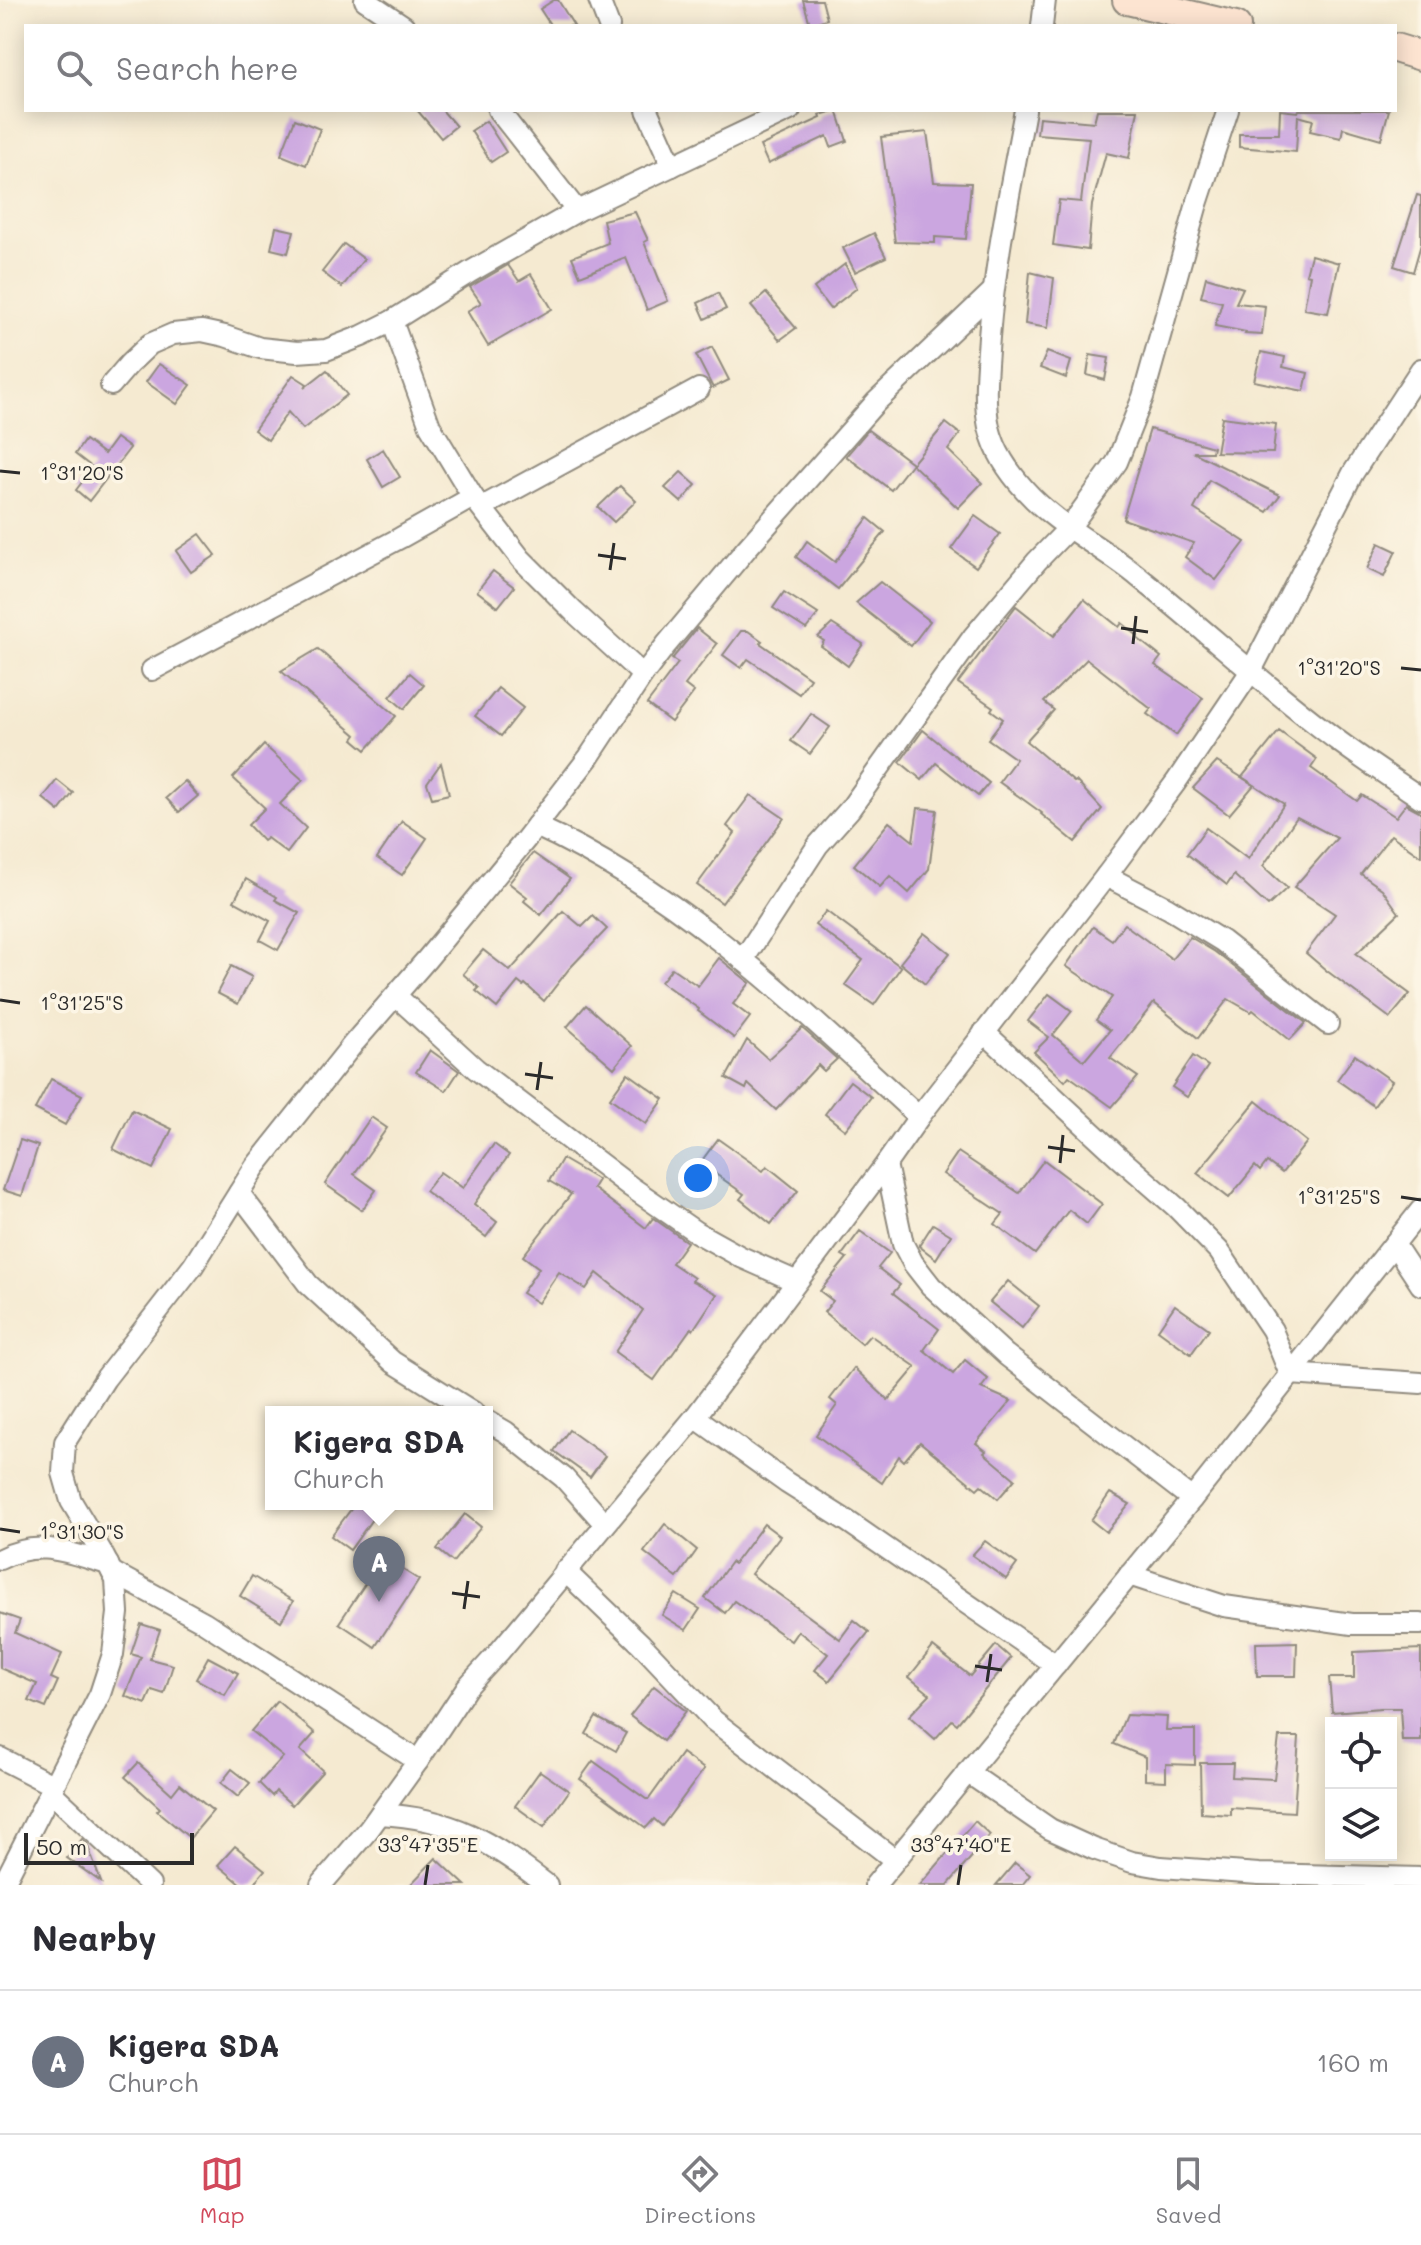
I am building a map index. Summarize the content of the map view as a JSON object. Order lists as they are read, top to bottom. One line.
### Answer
{"scale_bar":"50 m","page":{"search":"Search here","popup":["Kigera SDA","Church"],"pins":"A","scale":"50 m","heading":"Nearby","list":[{"mark":"A","name":"Kigera SDA","note":"Church","value":"160 m"}],"nav":["Map","Directions","Saved"]},"coordinates":["1°31'20\"S","1°31'25\"S","1°31'30\"S","33°47'35\"E","33°47'40\"E"]}
